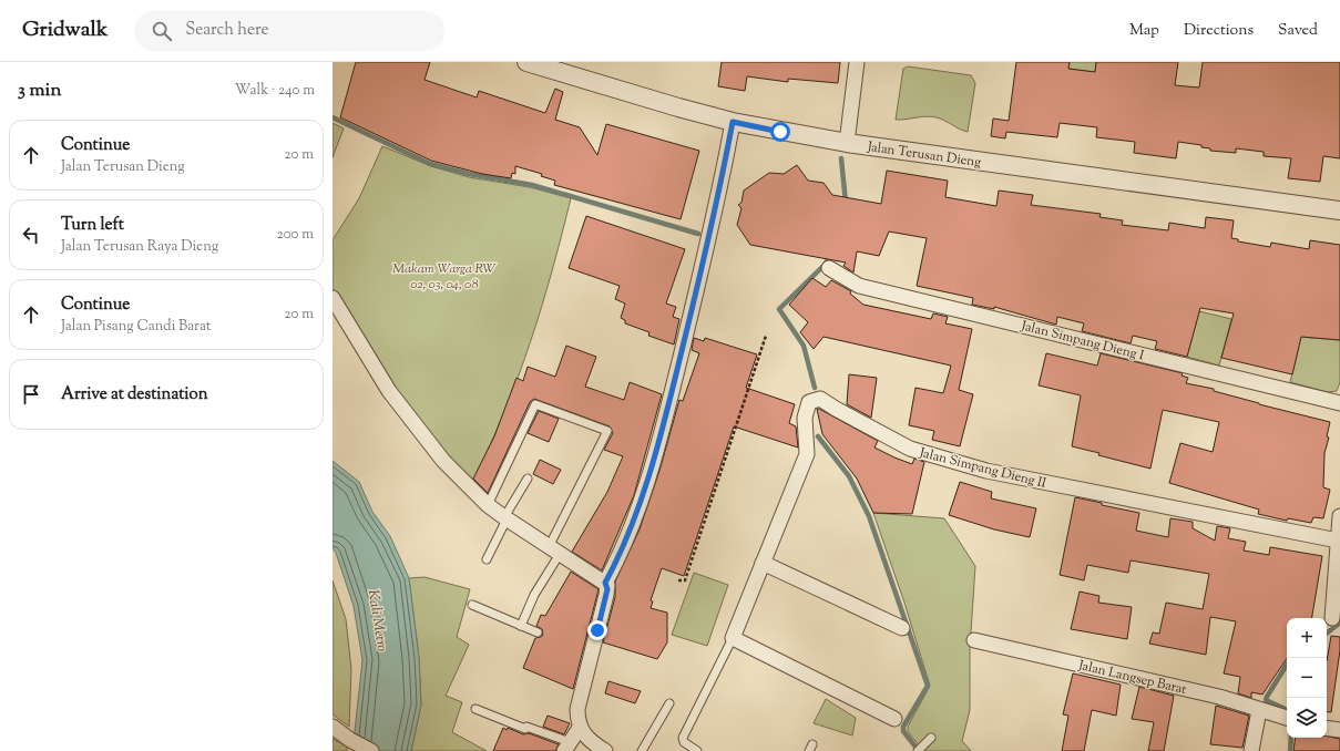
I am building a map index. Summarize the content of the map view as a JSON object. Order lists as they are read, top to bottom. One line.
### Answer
{"streets":{"street":["Jalan Terusan Dieng","Jalan Simpang Dieng I","Jalan Simpang Dieng II","Jalan Langsep Barat"]},"water":["Kali Metro"],"parks":["Makam Warga RW 02, 03, 04, 08"],"page":{"header":"Gridwalk","search":"Search here","nav":["Map","Directions","Saved"],"heading":["3 min","Walk · 240 m"],"list":[["Continue","Jalan Terusan Dieng","20 m"],["Turn left","Jalan Terusan Raya Dieng","200 m"],["Continue","Jalan Pisang Candi Barat","20 m"],"Arrive at destination"],"map_buttons":["+","−"]}}
